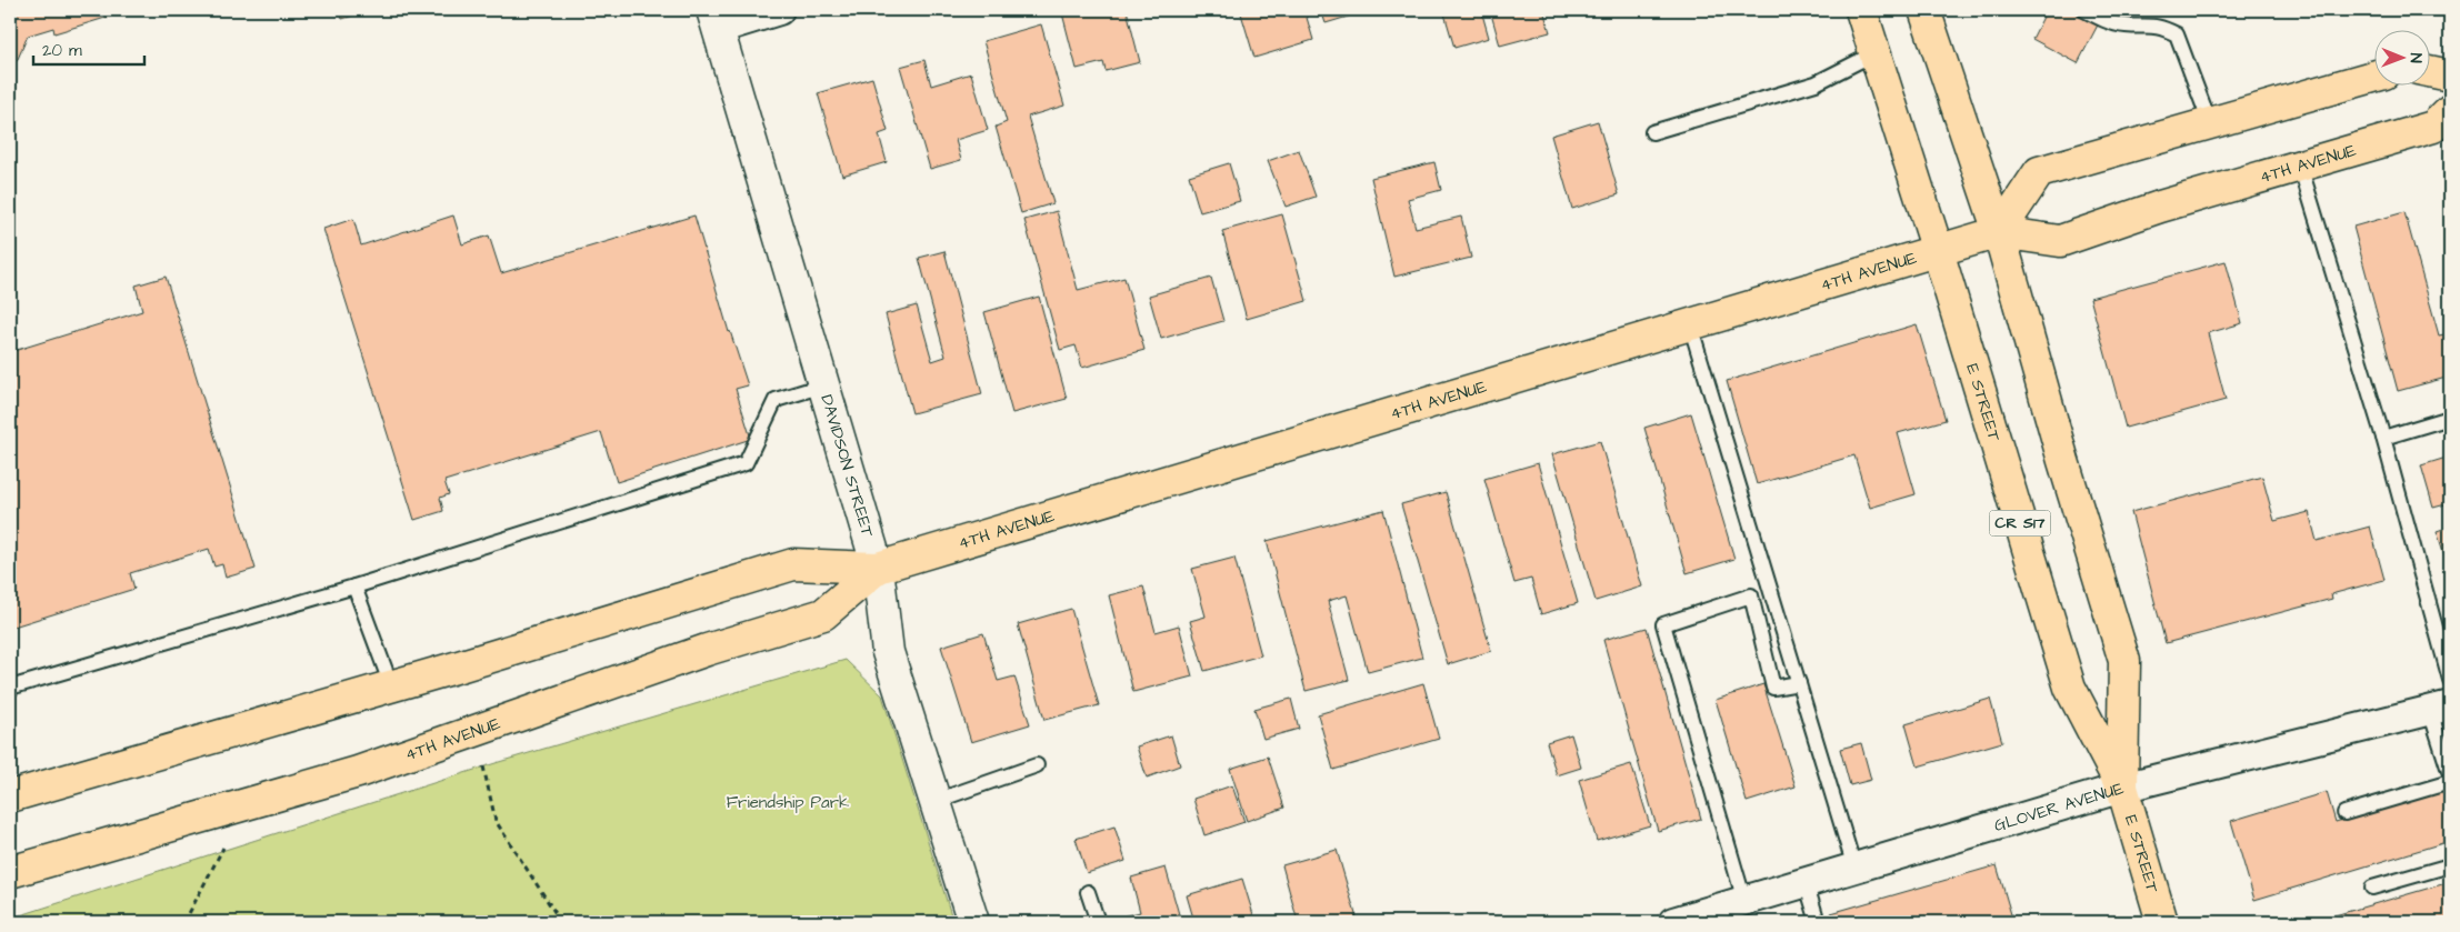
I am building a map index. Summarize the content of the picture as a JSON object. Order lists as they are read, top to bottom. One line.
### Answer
{"streets":{"main road":["4TH AVENUE","E STREET","CR S17"],"street":["DAVIDSON STREET","GLOVER AVENUE"]},"crossings":[["4TH AVENUE","E STREET"],["4TH AVENUE","DAVIDSON STREET"],["E STREET","GLOVER AVENUE"]],"parks":["Friendship Park"],"scale_bar":"20 m","north":"right"}
